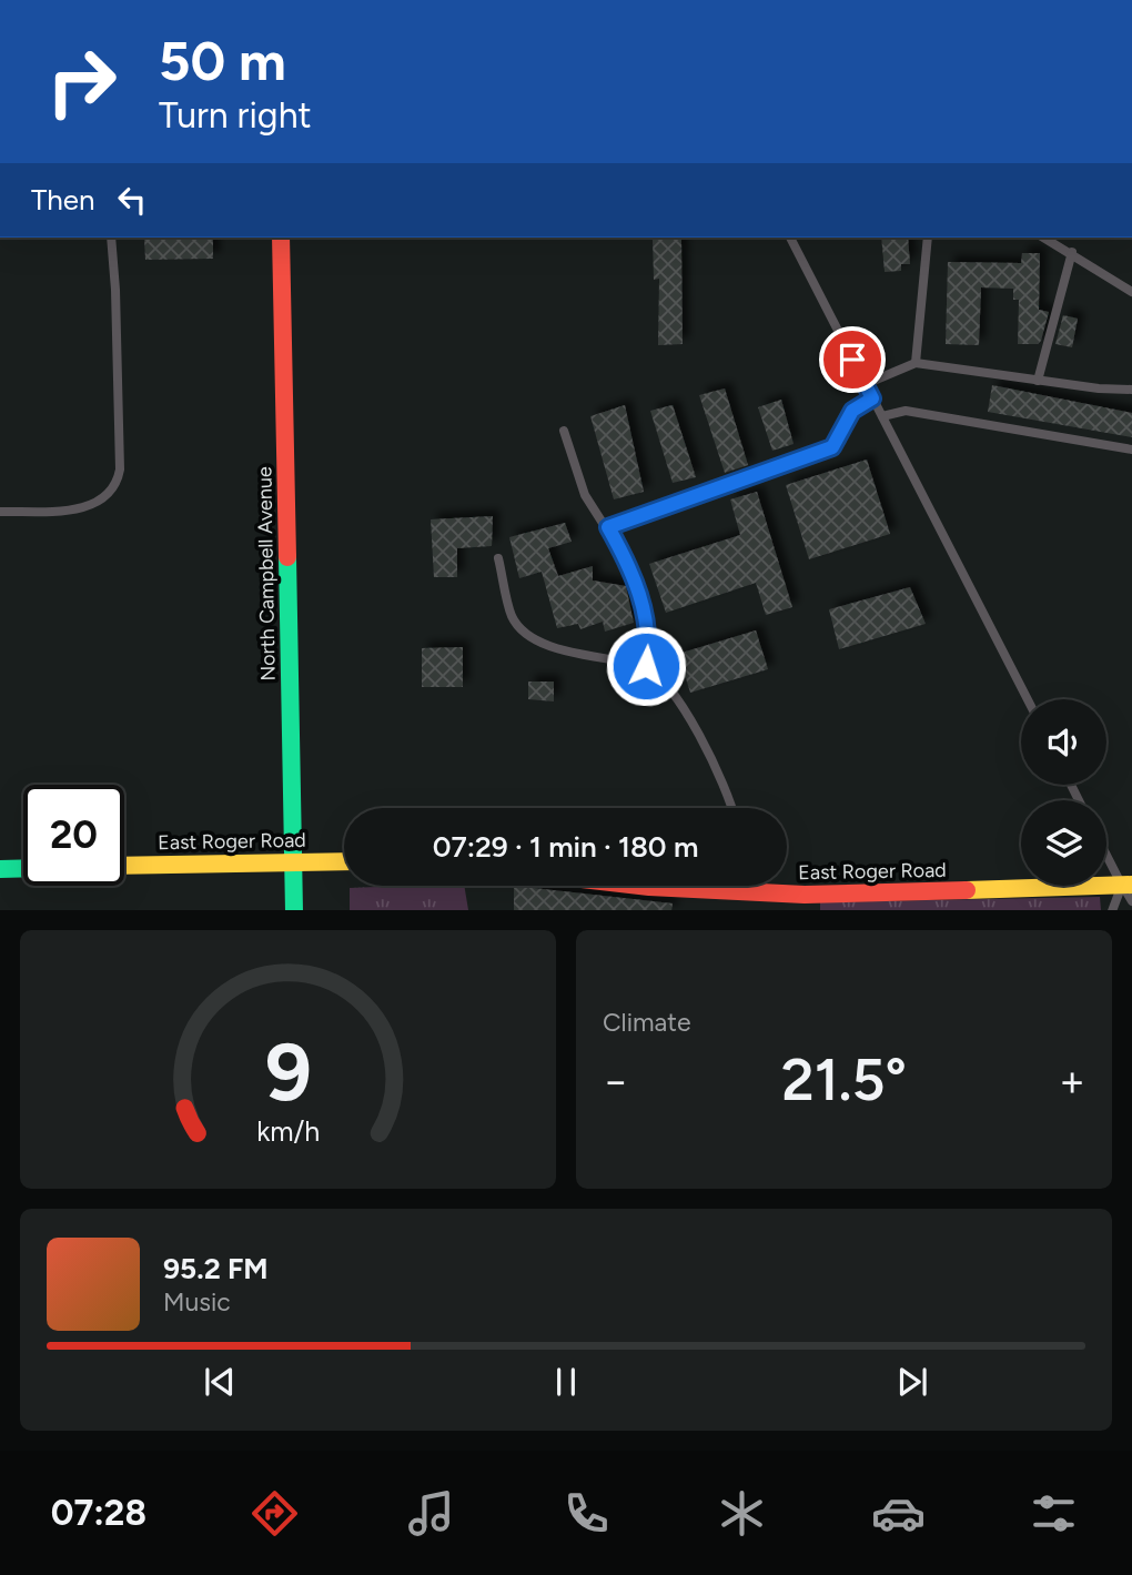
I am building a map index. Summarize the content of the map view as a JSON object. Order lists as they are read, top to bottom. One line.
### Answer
{"streets":{"street":["North Campbell Avenue","East Roger Road"]},"crossings":[["North Campbell Avenue","East Roger Road"]],"page":{"turn":["50 m","Turn right"],"then":"Then","limit":"20","trip":"07:29 · 1 min · 180 m","tile":"Climate","heat":["−","21.5°","+"],"song":["95.2 FM","Music"],"tabs":"07:28","gauge":["9","km/h"]}}
